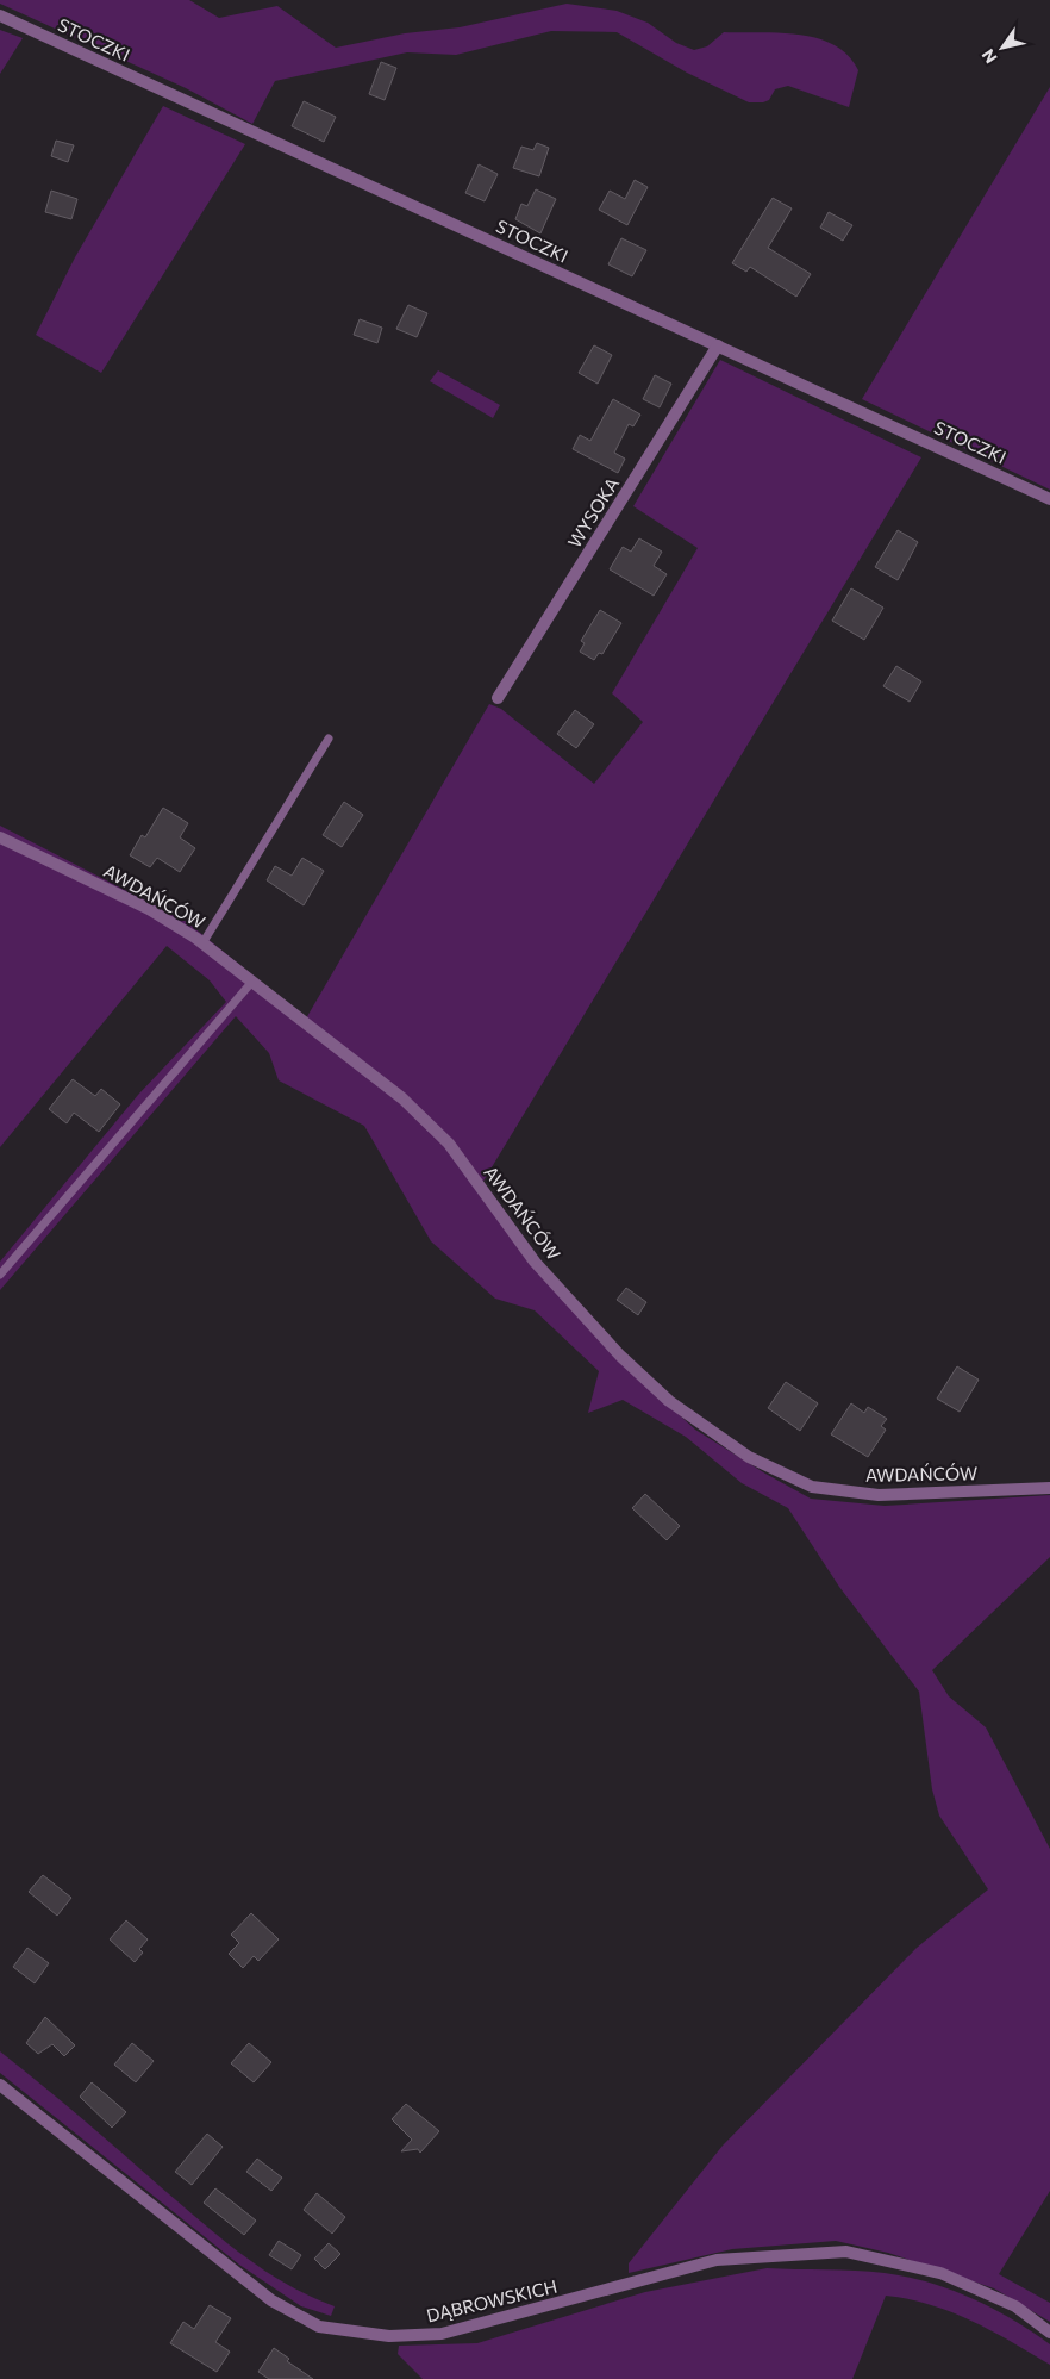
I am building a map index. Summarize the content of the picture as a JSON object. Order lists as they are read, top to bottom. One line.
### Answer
{"streets":{"street":["STOCZKI","WYSOKA","AWDAŃCÓW","DĄBROWSKICH"]},"crossings":[["STOCZKI","WYSOKA"]],"north":"bottom left"}
